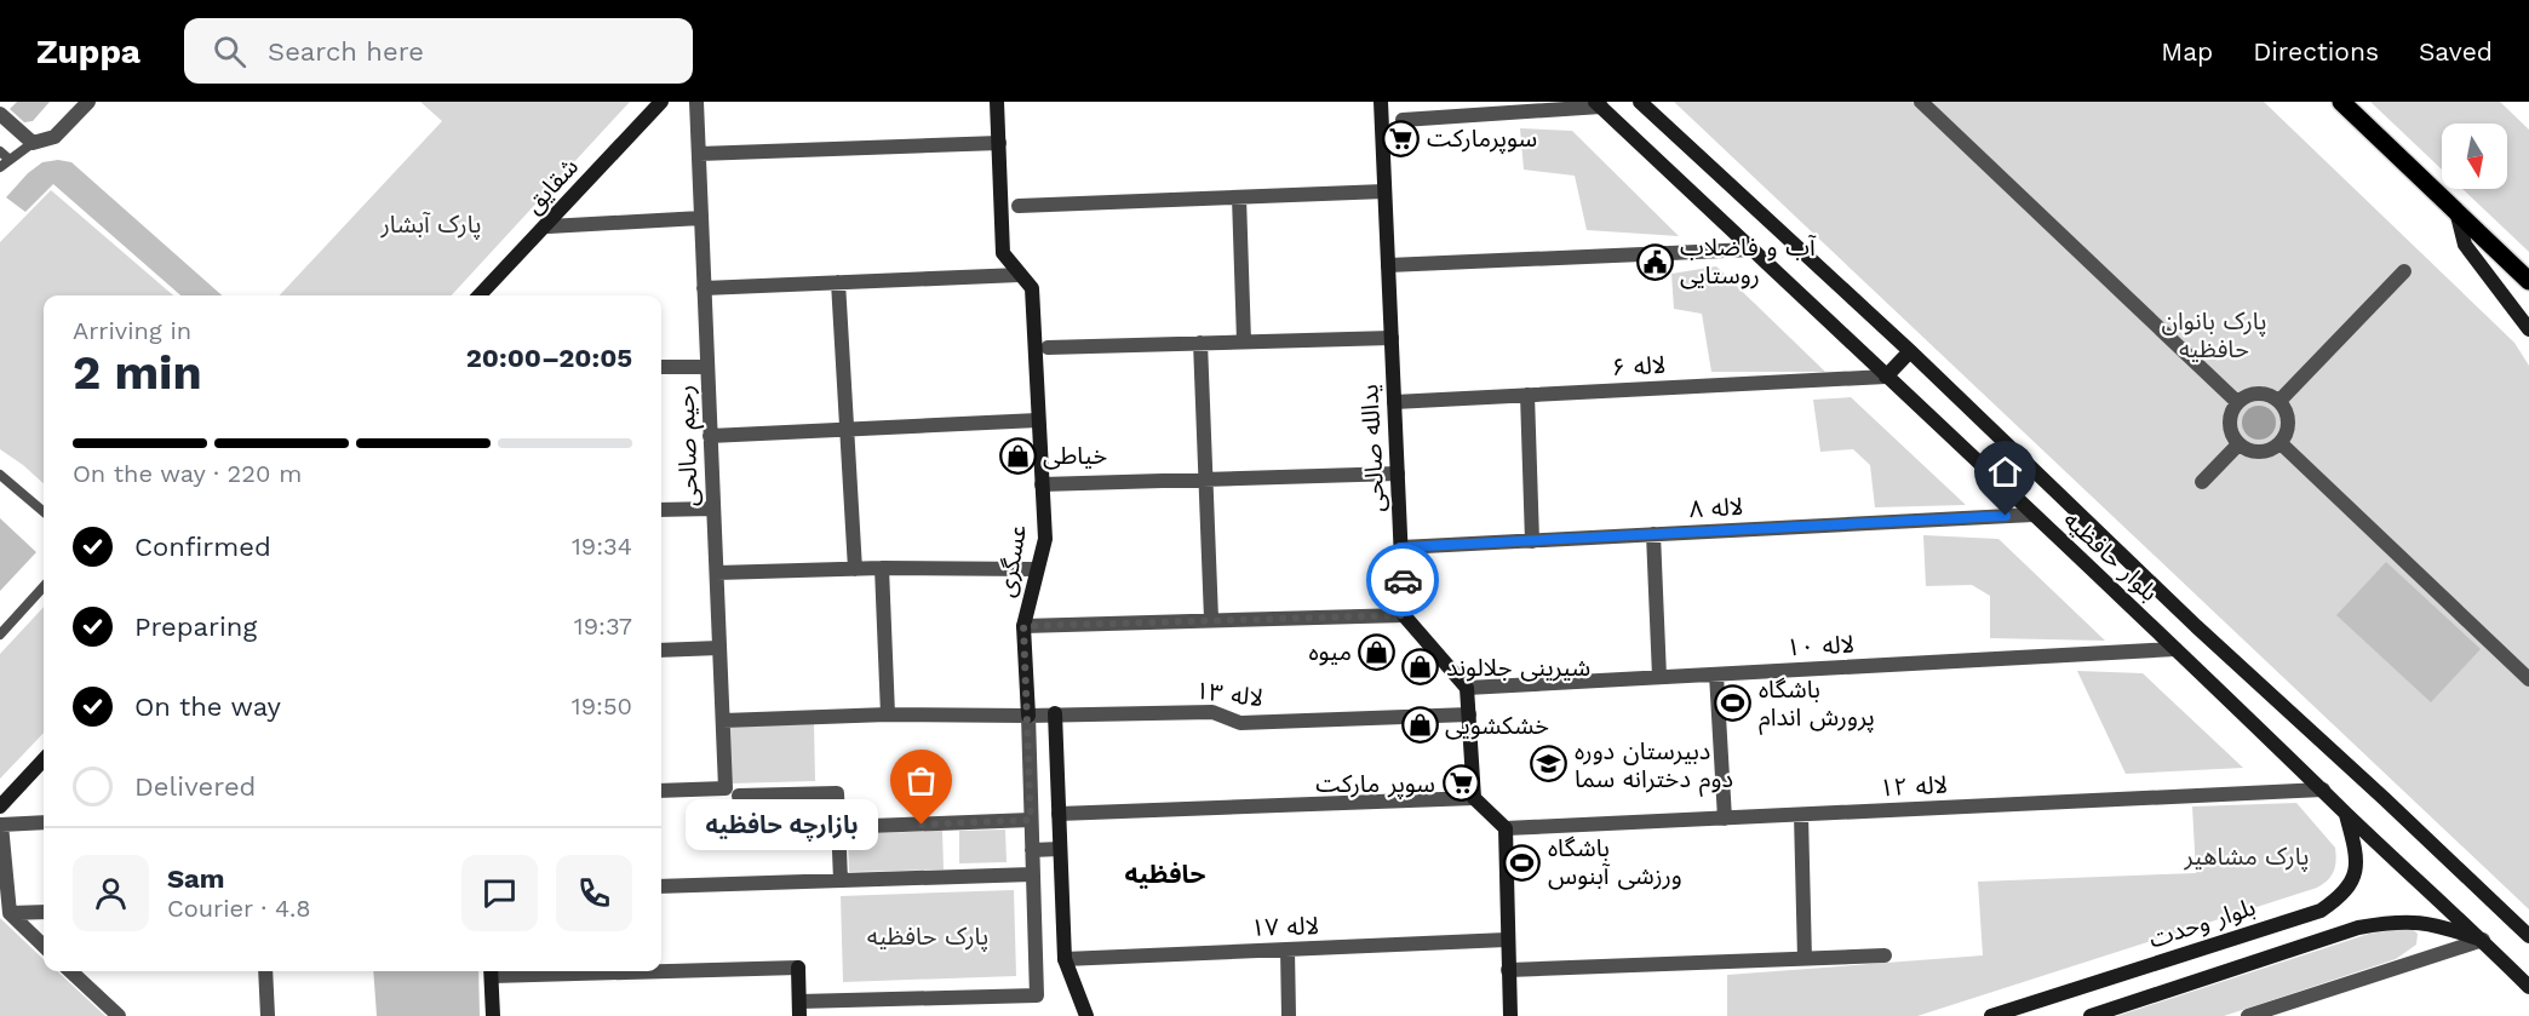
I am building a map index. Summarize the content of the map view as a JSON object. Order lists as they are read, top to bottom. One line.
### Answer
{"streets":{"street":["شقایق","لاله ۶","رحیم صالحی","یدالله صالحی","لاله ۸","بلوار حافظیه","عسگری","لاله ۱۰","لاله ۱۳","لاله ۱۲","بلوار وحدت","لاله ۱۷"]},"crossings":[["لاله ۶","یدالله صالحی"],["لاله ۶","بلوار حافظیه"],["رحیم صالحی","لاله ۱۳"],["یدالله صالحی","لاله ۸"],["لاله ۸","بلوار حافظیه"],["بلوار حافظیه","لاله ۱۰"],["بلوار حافظیه","لاله ۱۲"],["بلوار حافظیه","بلوار وحدت"],["عسگری","لاله ۱۳"]],"districts":["حافظیه"],"parks":["پارک آبشار","پارک بانوان حافظیه","پارک مشاهیر","پارک حافظیه"],"places":{"supermarket":["سوپرمارکت","سوپر مارکت"],"public building":["آب و فاضلاب روستایی"],"shop":["خیاطی","میوه","شیرینی جلالوند","خشکشویی"],"sports":["باشگاه پرورش اندام","باشگاه ورزشی آبنوس"],"school or university":["دبیرستان دوره دوم دخترانه سما"],"other":["بازارچه حافظیه"]},"north":"bottom","page":{"header":"Zuppa","search":"Search here","nav":["Map","Directions","Saved"],"heading":["2 min","Arriving in","20:00–20:05"],"panel":["Sam","Courier · 4.8"],"bar":"On the way · 220 m","list":[["Confirmed","19:34"],["Preparing","19:37"],["On the way","19:50"],"Delivered"],"bubble":"بازارچه حافظیه"}}
